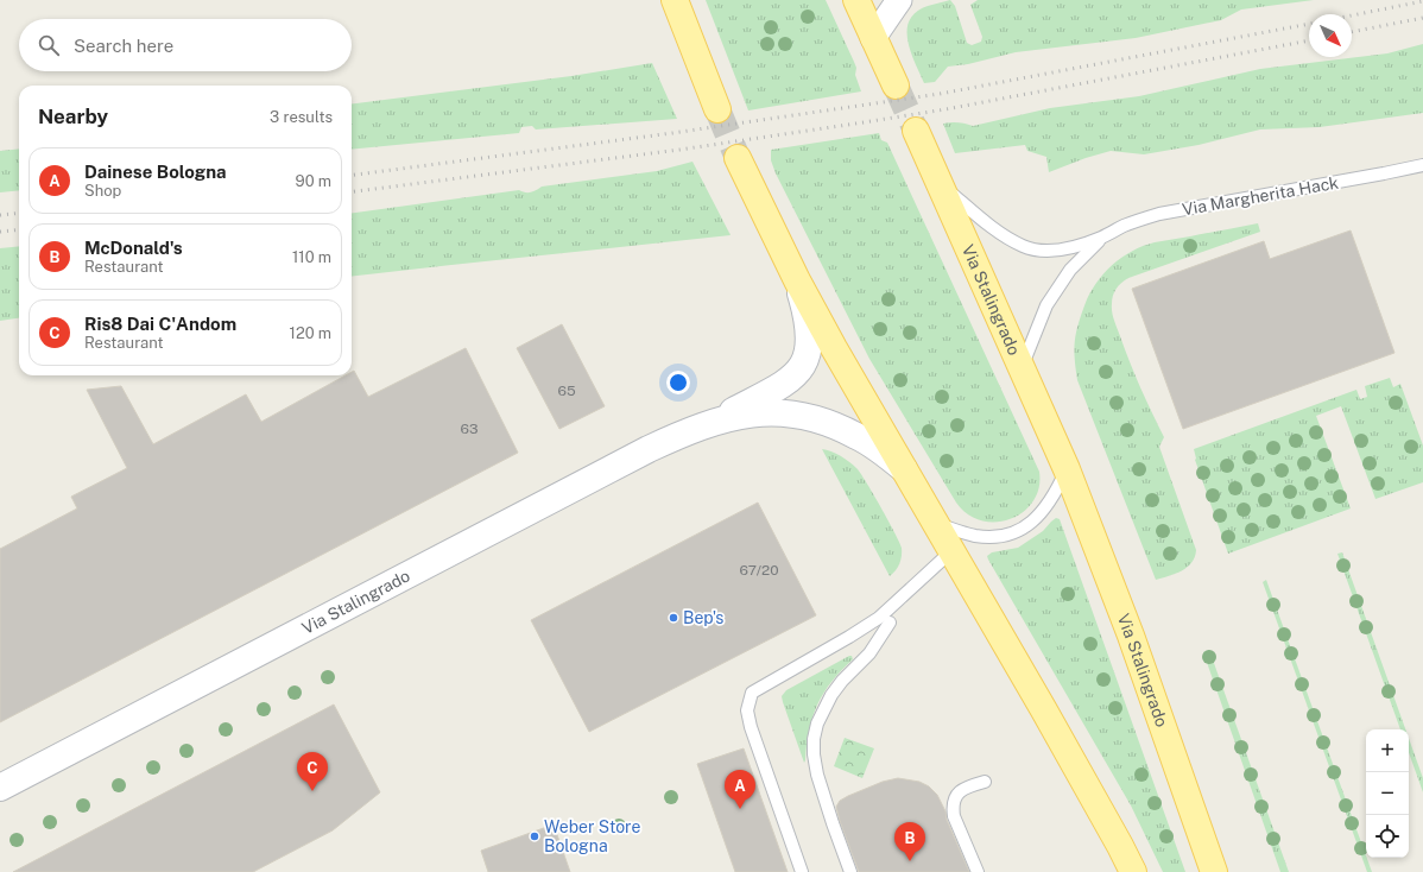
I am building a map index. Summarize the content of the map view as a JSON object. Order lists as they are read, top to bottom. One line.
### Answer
{"streets":{"main road":["Via Stalingrado"],"lane":["Via Margherita Hack"]},"crossings":[["Via Margherita Hack","Via Stalingrado"]],"places":["Bep's","Weber Store Bologna"],"house_numbers":["65","63","67/20"],"north":"bottom right","page":{"search":"Search here","heading":["Nearby","3 results"],"list":[{"mark":"A","name":"Dainese Bologna","note":"Shop","value":"90 m"},{"mark":"B","name":"McDonald's","note":"Restaurant","value":"110 m"},{"mark":"C","name":"Ris8 Dai C'Andom","note":"Restaurant","value":"120 m"}],"map_buttons":["+","−"],"pins":["C","A","B"]}}
